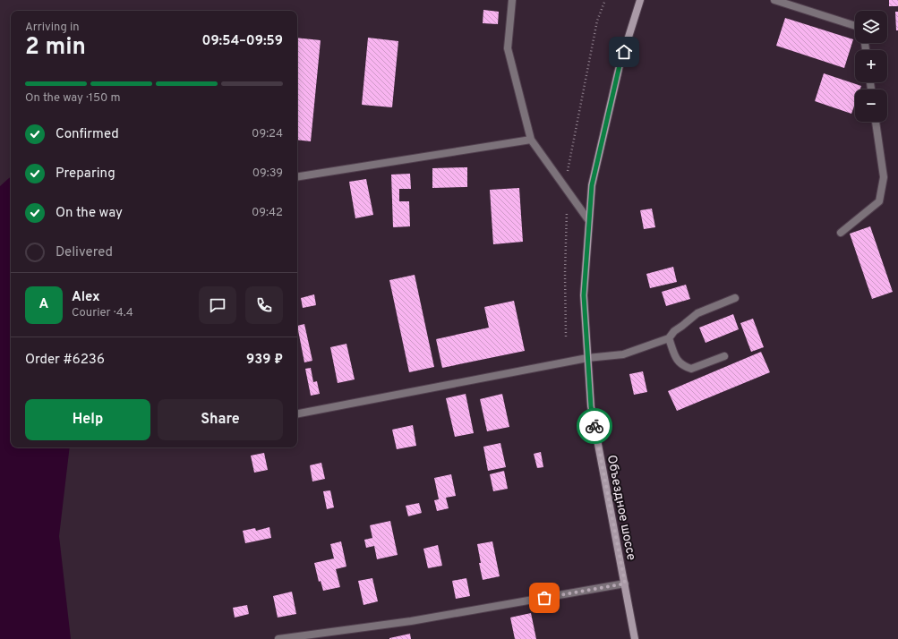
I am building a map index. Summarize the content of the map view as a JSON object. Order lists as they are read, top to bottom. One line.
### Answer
{"streets":{"main road":["Объездное шоссе"]},"page":{"map_buttons":["+","−"],"heading":["2 min","Arriving in","09:54–09:59"],"panel":["Alex","Courier · 4.4","Order #6236","939 ₽"],"bar":"On the way · 150 m","list":[["Confirmed","09:24"],["Preparing","09:39"],["On the way","09:42"],"Delivered"],"round":"A","buttons":["Help","Share"]}}
